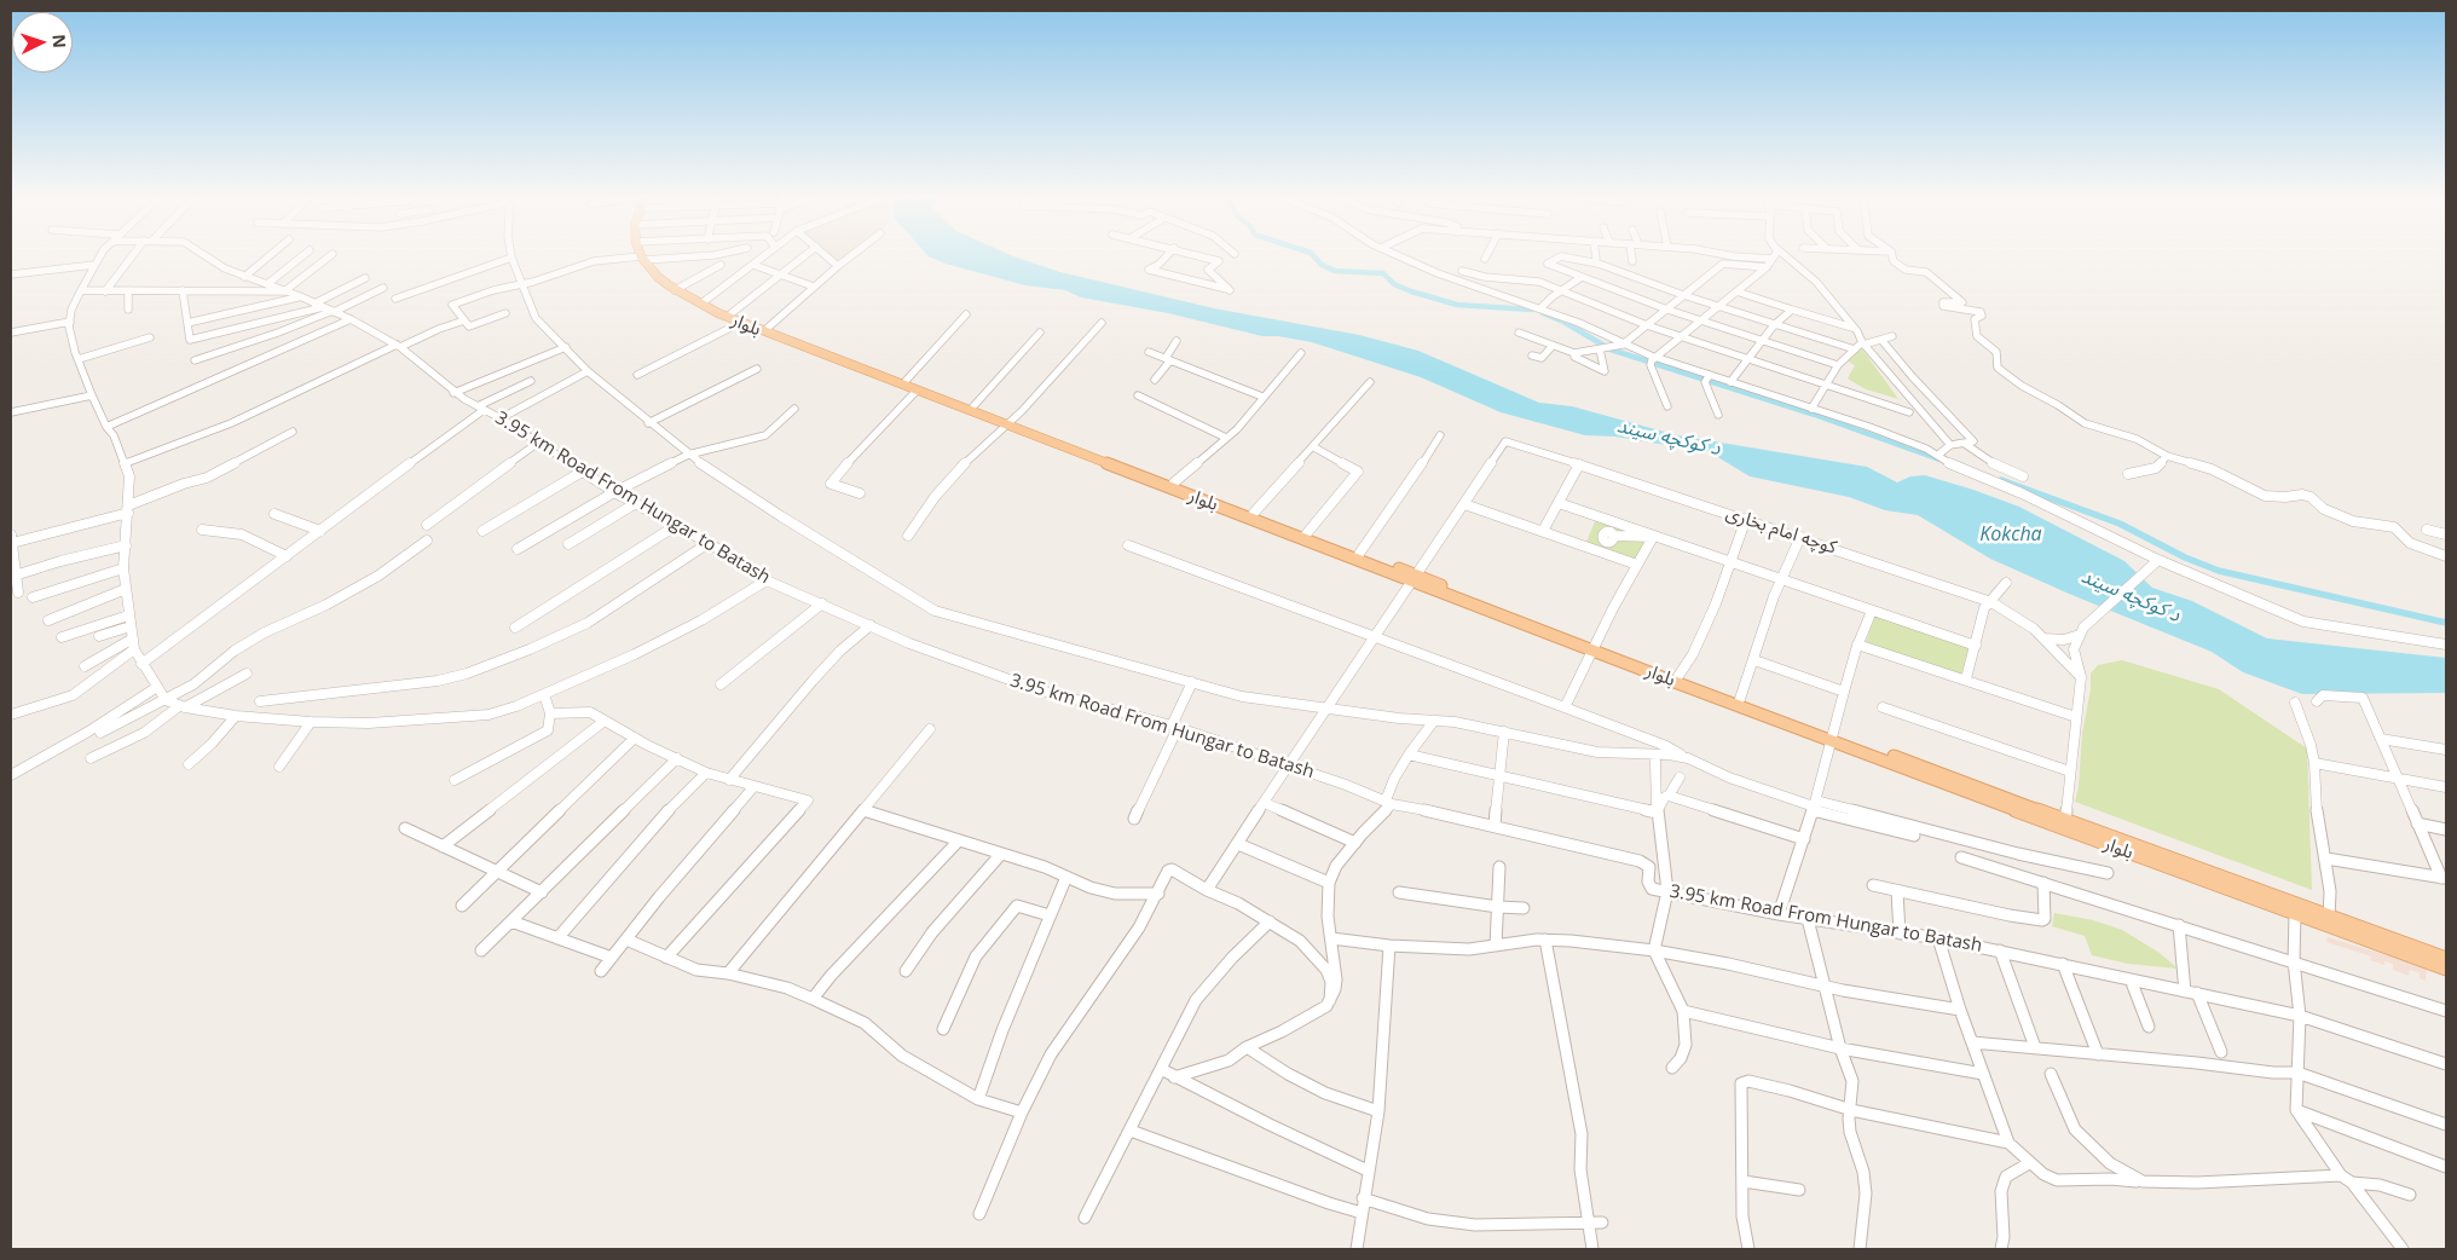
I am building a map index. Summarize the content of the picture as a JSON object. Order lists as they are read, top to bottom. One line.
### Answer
{"streets":{"main road":["بلوار"],"street":["3.95 km Road From Hungar to Batash","کوچه امام بخاری"]},"water":["د کوکچه سیند","Kokcha"],"north":"right"}
